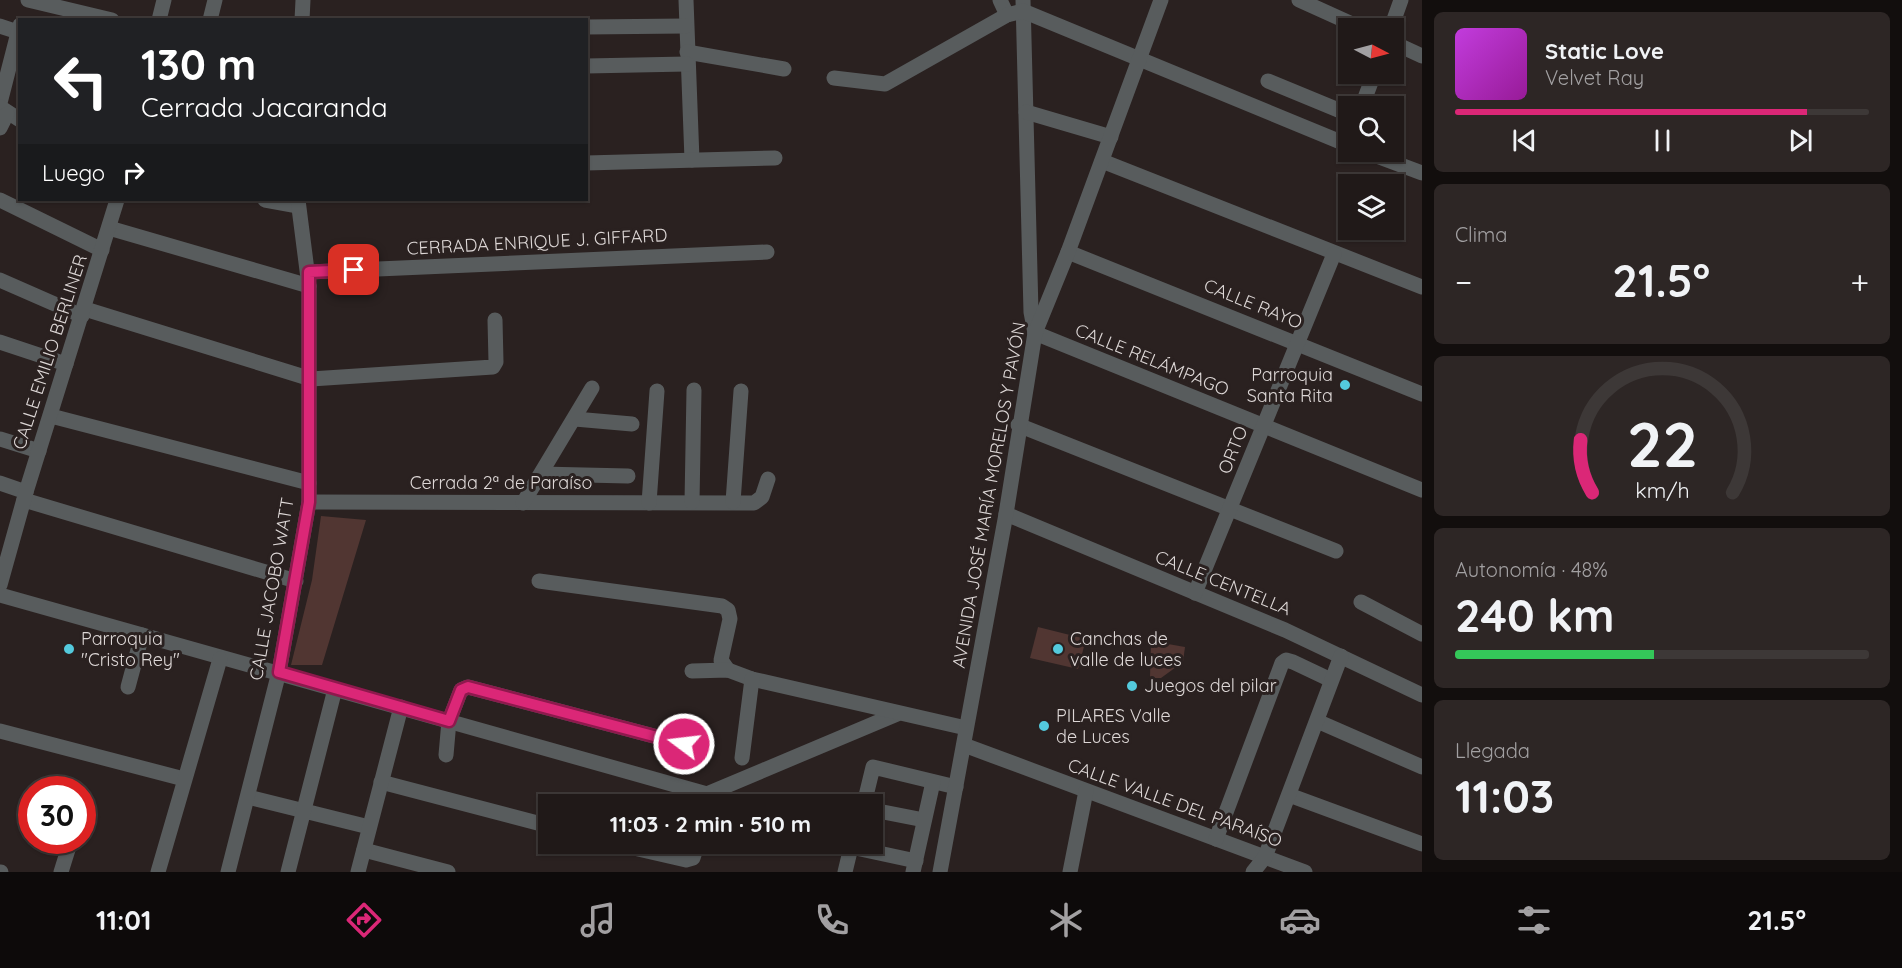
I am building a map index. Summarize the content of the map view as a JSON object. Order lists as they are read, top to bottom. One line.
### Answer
{"streets":{"street":["CERRADA ENRIQUE J. GIFFARD","CALLE RAYO","CALLE EMILIO BERLINER","CALLE RELÁMPAGO","ORTO","Cerrada 2ª de Paraíso","AVENIDA JOSÉ MARÍA MORELOS Y PAVÓN","CALLE CENTELLA","CALLE JACOBO WATT","CALLE VALLE DEL PARAÍSO"]},"crossings":[["CERRADA ENRIQUE J. GIFFARD","CALLE EMILIO BERLINER"],["CERRADA ENRIQUE J. GIFFARD","CALLE JACOBO WATT"],["CALLE RAYO","ORTO"],["CALLE RAYO","AVENIDA JOSÉ MARÍA MORELOS Y PAVÓN"],["CALLE RELÁMPAGO","ORTO"],["CALLE RELÁMPAGO","AVENIDA JOSÉ MARÍA MORELOS Y PAVÓN"],["ORTO","CALLE CENTELLA"],["Cerrada 2ª de Paraíso","CALLE JACOBO WATT"],["AVENIDA JOSÉ MARÍA MORELOS Y PAVÓN","CALLE CENTELLA"],["AVENIDA JOSÉ MARÍA MORELOS Y PAVÓN","CALLE VALLE DEL PARAÍSO"]],"places":["Parroquia Santa Rita","Parroquia \"Cristo Rey\"","Canchas de valle de luces","Juegos del pilar","PILARES Valle de Luces"],"north":"right","page":{"turn":["130 m","Cerrada Jacaranda"],"song":["Static Love","Velvet Ray"],"then":"Luego","tile":["Clima",["Autonomía · 48%","240 km"],["Llegada","11:03"]],"heat":["−","21.5°","+"],"limit":"30","trip":"11:03 · 2 min · 510 m","tabs":["11:01","21.5°"],"gauge":["22","km/h"]}}
